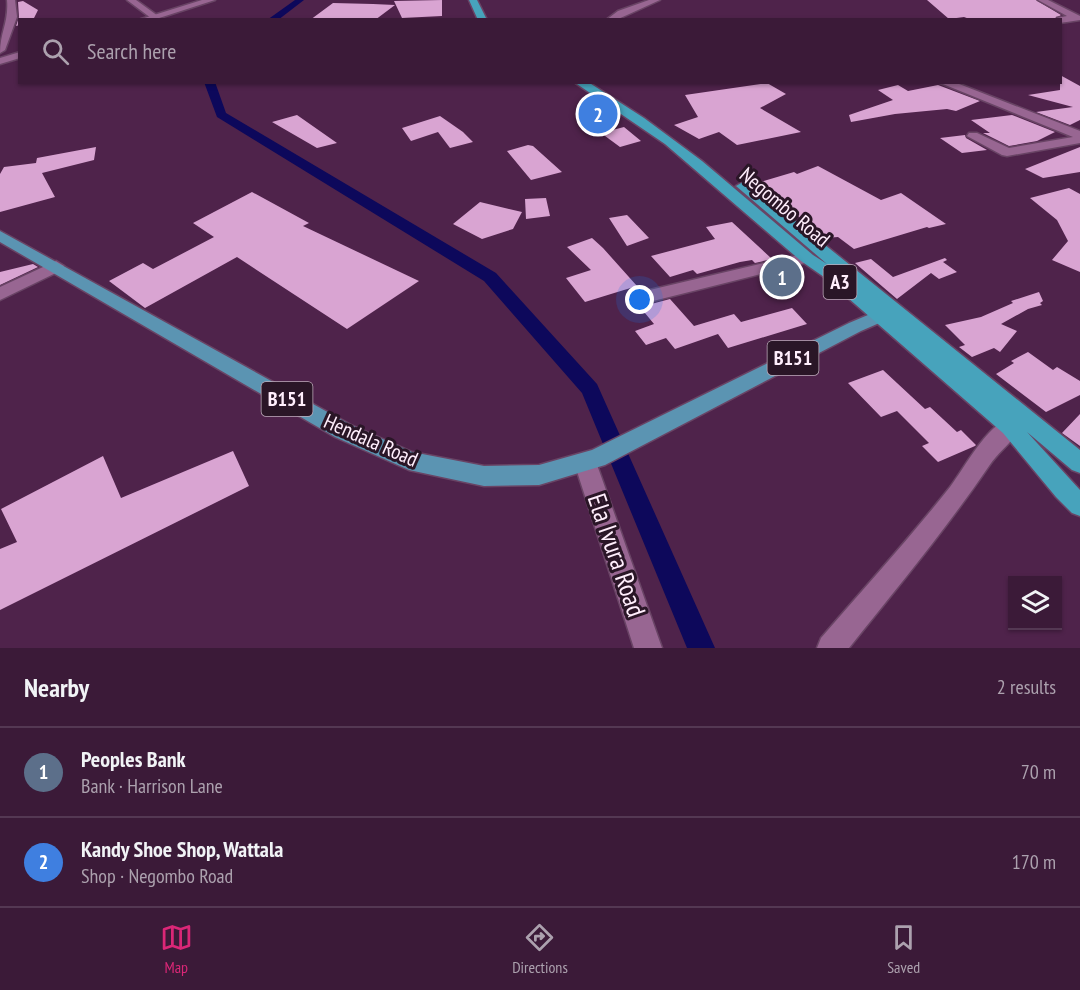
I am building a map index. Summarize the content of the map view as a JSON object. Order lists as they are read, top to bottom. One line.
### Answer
{"streets":{"highway":["Negombo Road","A3"],"main road":["B151","Hendala Road"],"street":["Ela Ivura Road"]},"crossings":[["Negombo Road","Hendala Road"],["Hendala Road","Ela Ivura Road"]],"page":{"search":"Search here","pins":["2","1"],"heading":["Nearby","2 results"],"list":[{"mark":"1","name":"Peoples Bank","note":"Bank · Harrison Lane","value":"70 m"},{"mark":"2","name":"Kandy Shoe Shop, Wattala","note":"Shop · Negombo Road","value":"170 m"}],"nav":["Map","Directions","Saved"]}}
